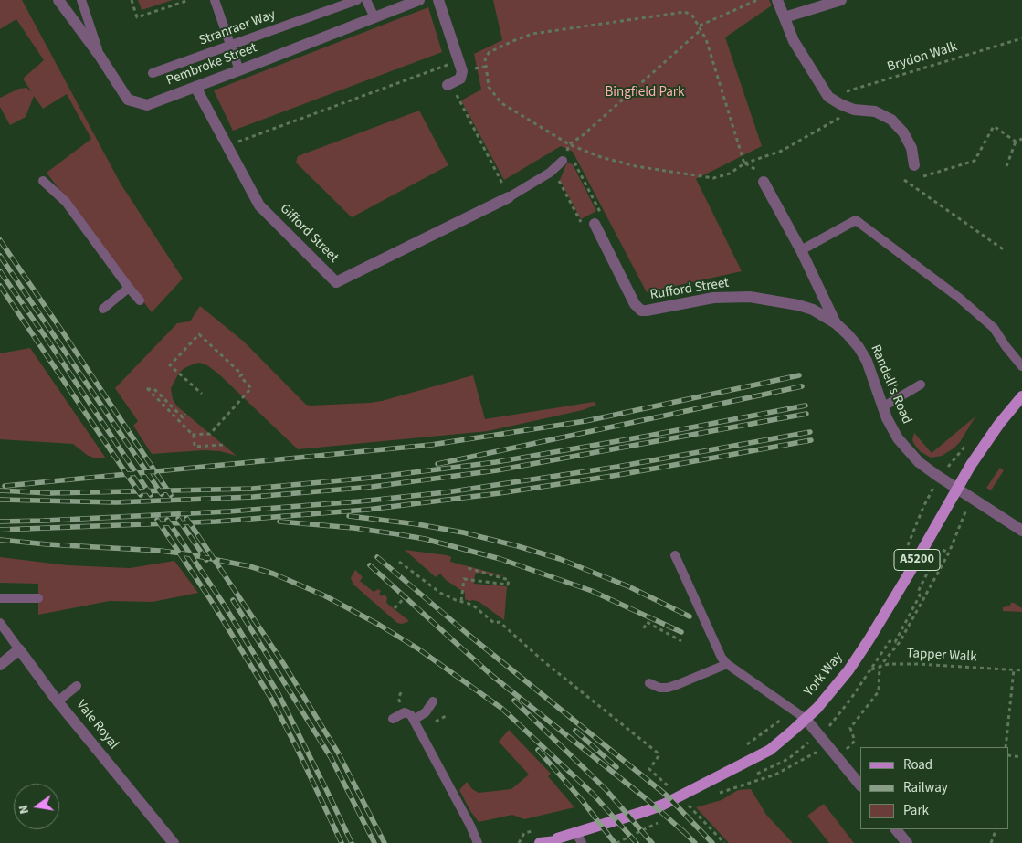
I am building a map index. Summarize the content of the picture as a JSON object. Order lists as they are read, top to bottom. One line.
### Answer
{"streets":{"main road":["A5200","York Way"],"street":["Pembroke Street","Gifford Street","Rufford Street","Randell's Road","Vale Royal"],"lane":["Stranraer Way"],"path":["Brydon Walk","Tapper Walk"]},"crossings":[["Pembroke Street","Gifford Street"],["Rufford Street","Randell's Road"],["Randell's Road","York Way"]],"parks":["Bingfield Park"],"legend":["Road","Railway","Park"],"north":"left"}
